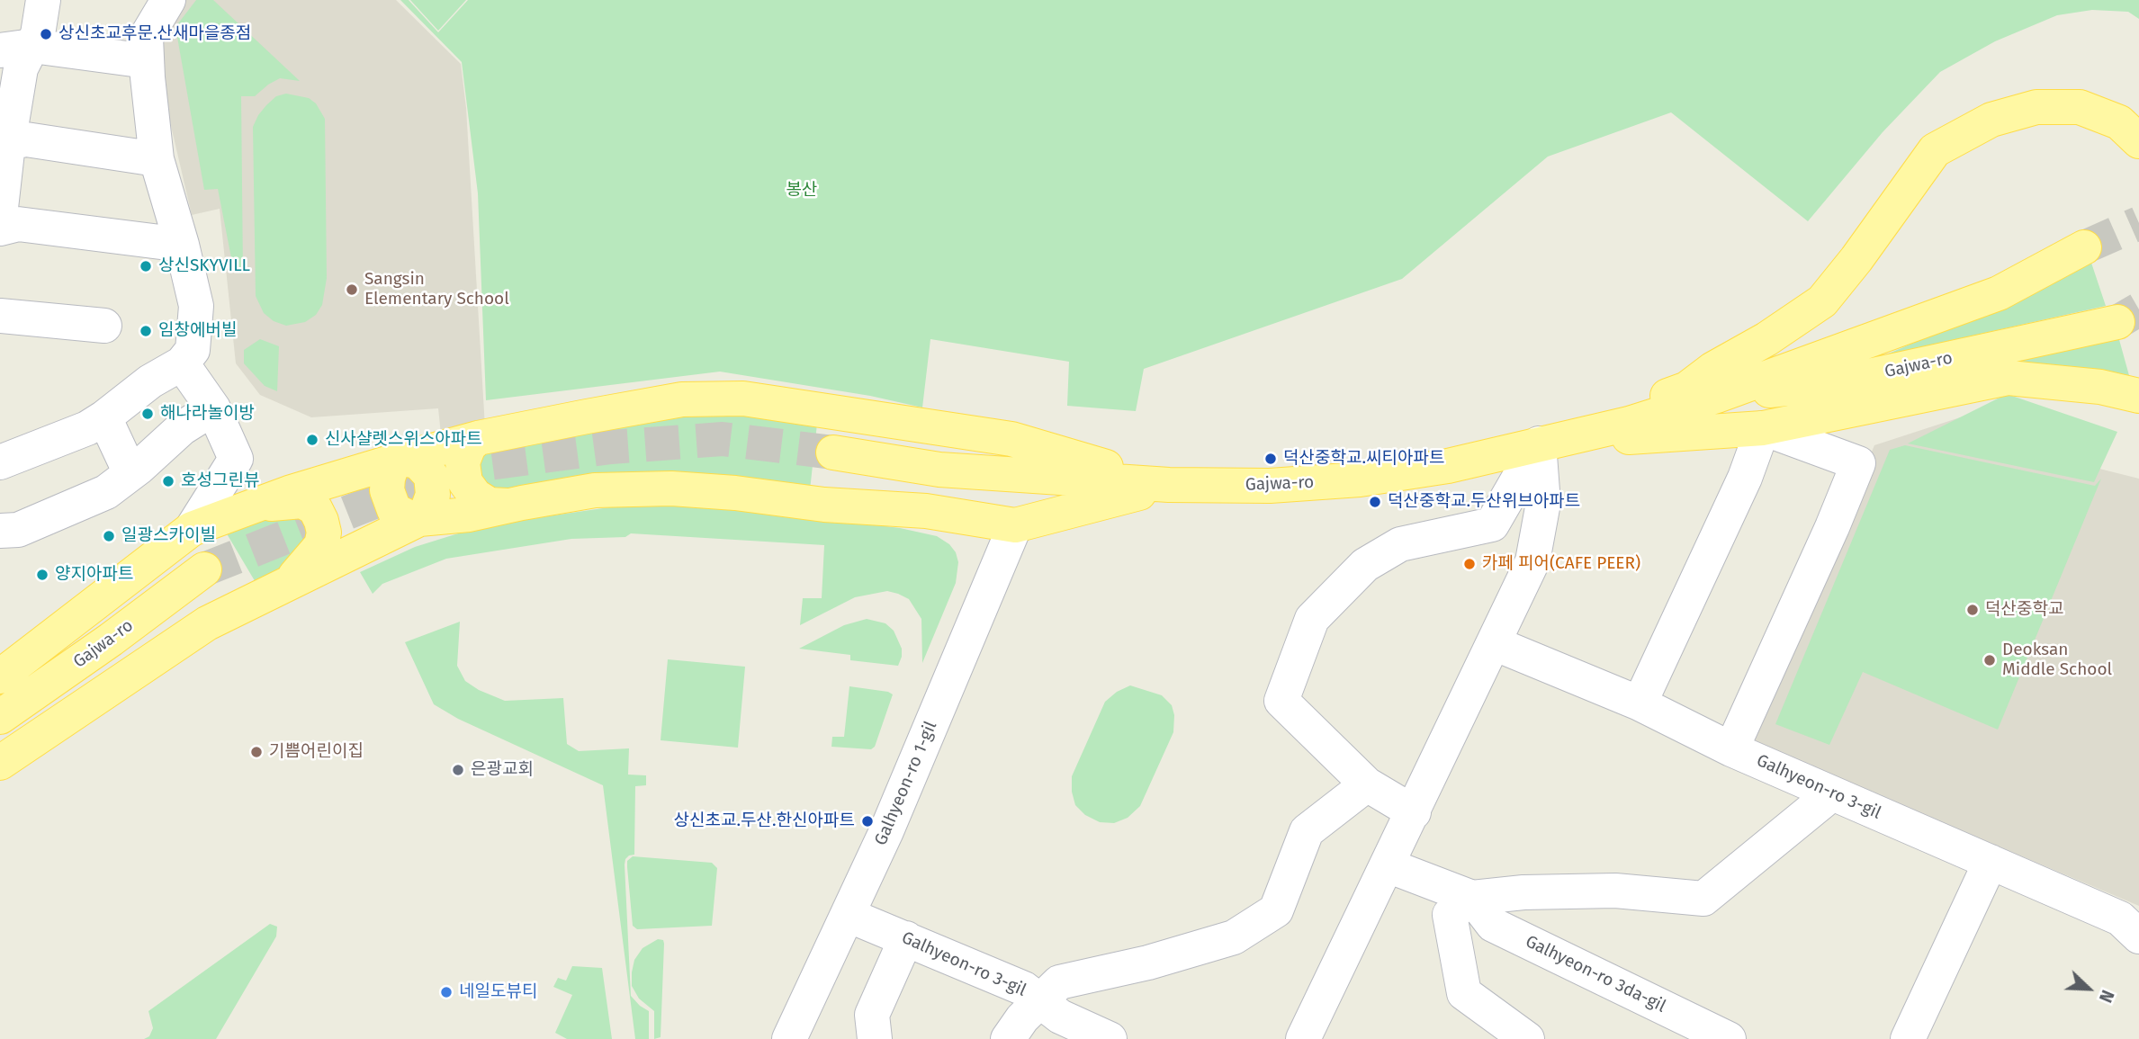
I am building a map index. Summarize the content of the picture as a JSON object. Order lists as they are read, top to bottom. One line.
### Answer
{"streets":{"main road":["Gajwa-ro"],"street":["Galhyeon-ro 1-gil","Galhyeon-ro 3-gil","Galhyeon-ro 3da-gil"]},"crossings":[["Galhyeon-ro 1-gil","Galhyeon-ro 3-gil"]],"parks":["봉산"],"places":["상신초교후문.산새마을종점","상신SKYVILL","Sangsin Elementary School","임창에버빌","해나라놀이방","신사샬렛스위스아파트","덕산중학교.씨티아파트","호성그린뷰","덕산중학교.두산위브아파트","일광스카이빌","카페 피어(CAFE PEER)","양지아파트","덕산중학교","Deoksan Middle School","기쁨어린이집","은광교회","상신초교.두산.한신아파트","네일도뷰티"],"north":"bottom right"}
